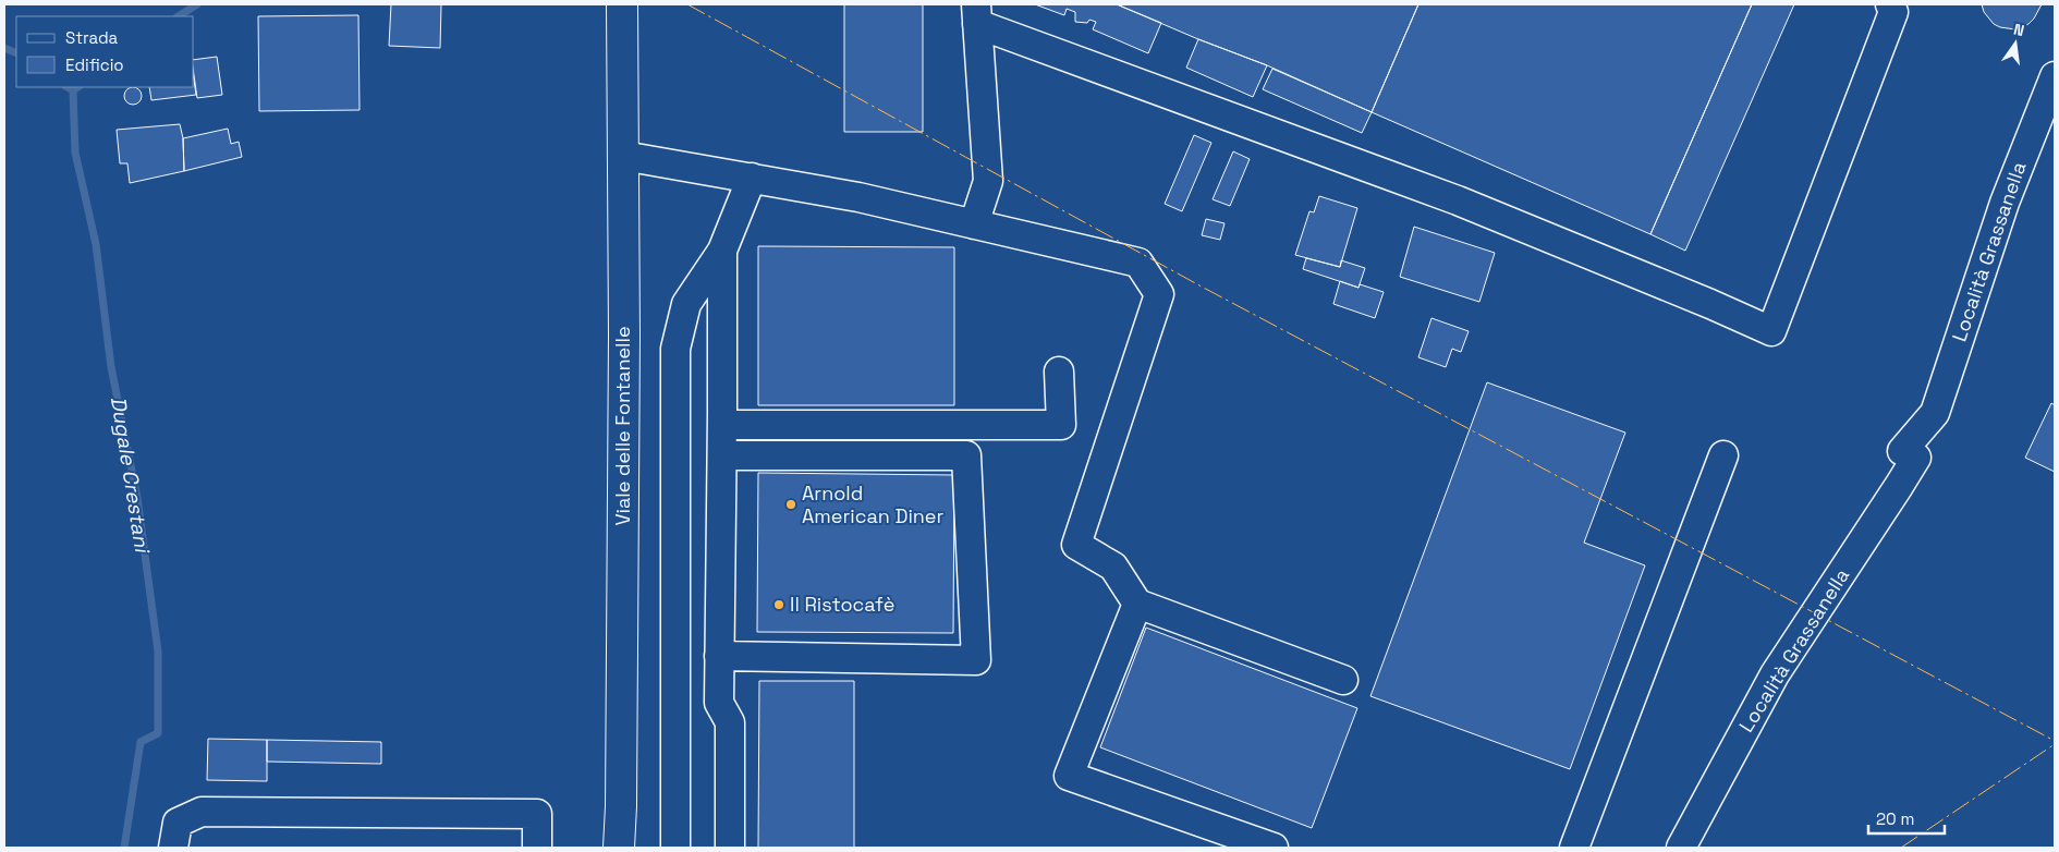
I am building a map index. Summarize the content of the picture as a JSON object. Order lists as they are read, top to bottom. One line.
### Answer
{"streets":{"main road":["Viale delle Fontanelle"],"street":["Località Grassanella"]},"water":["Dugale Crestani"],"places":["Arnold American Diner","Il Ristocafè"],"legend":["Strada","Edificio"],"scale_bar":"20 m","north":"top"}
